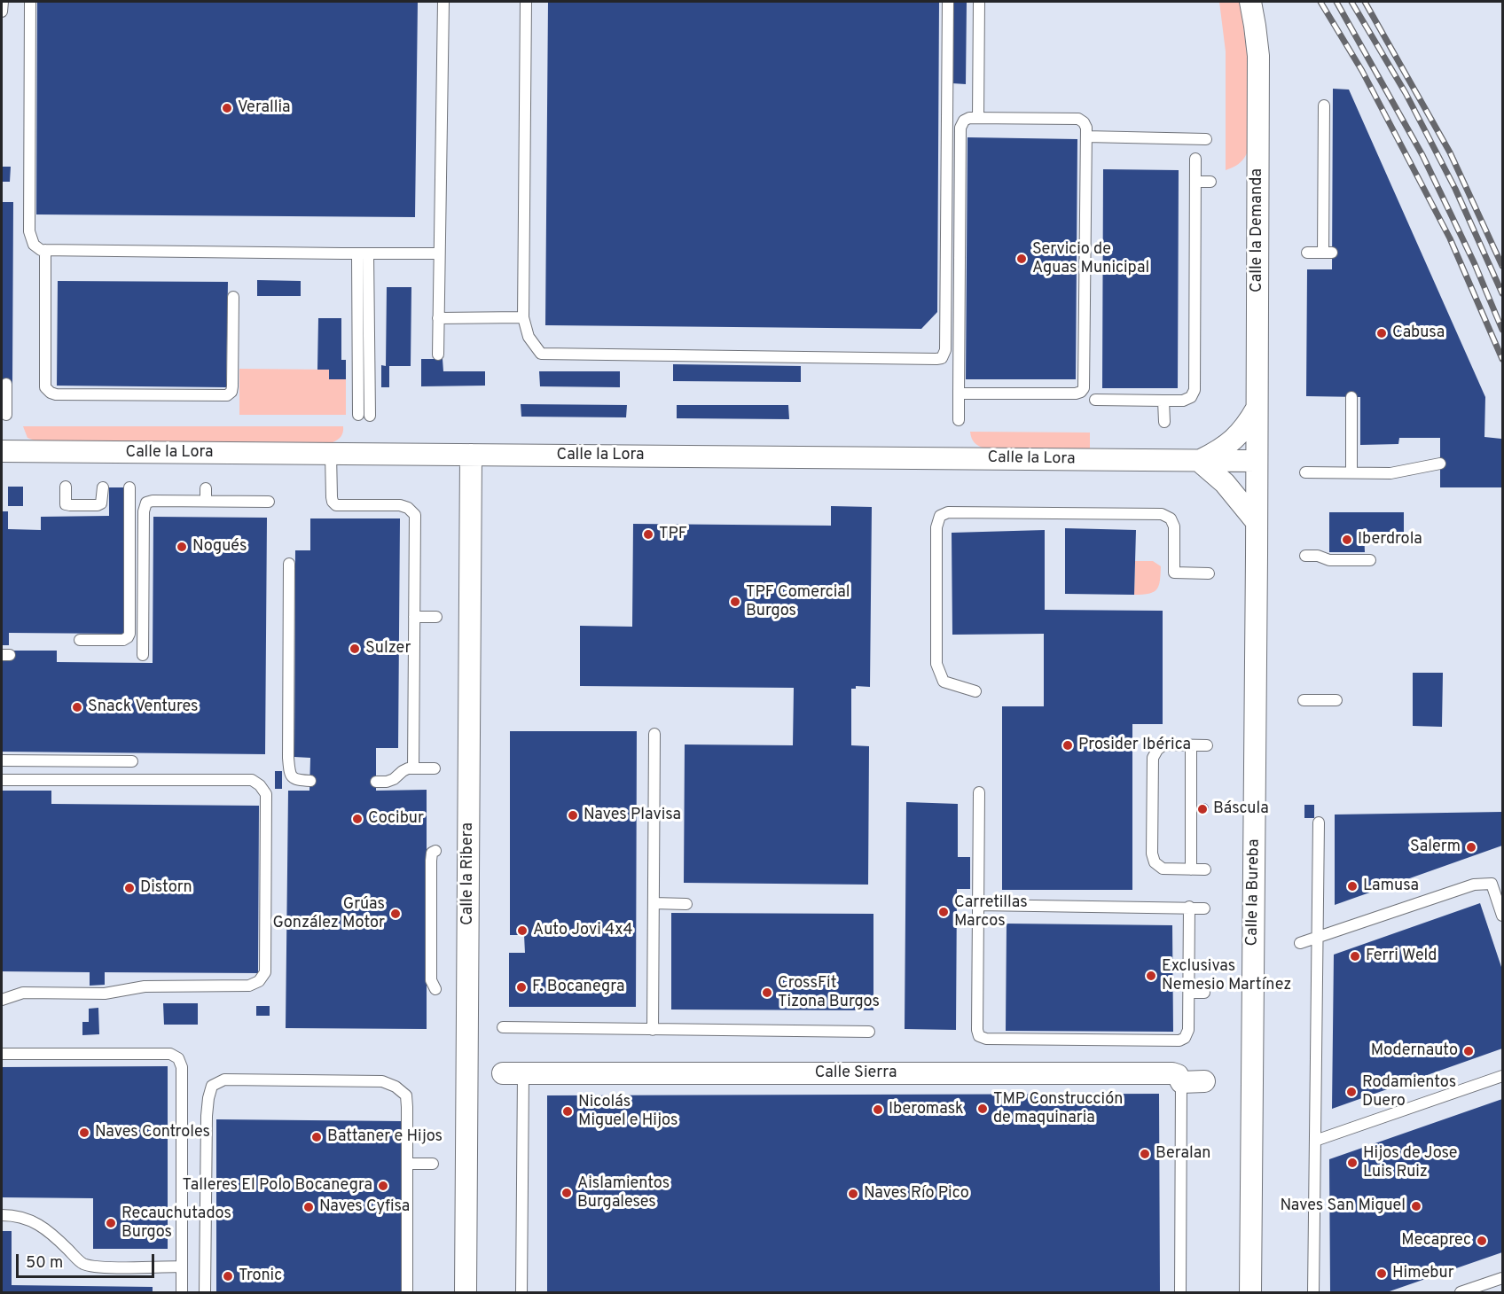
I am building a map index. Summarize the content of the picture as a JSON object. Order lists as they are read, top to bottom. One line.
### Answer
{"streets":{"street":["Calle la Demanda","Calle la Lora","Calle la Ribera","Calle la Bureba","Calle Sierra"]},"crossings":[["Calle la Demanda","Calle la Lora"],["Calle la Demanda","Calle la Bureba"],["Calle la Lora","Calle la Ribera"],["Calle la Lora","Calle la Bureba"]],"places":["Verallia","Servicio de Aguas Municipal","Cabusa","TPF","Iberdrola","Nogués","TPF Comercial Burgos","Sulzer","Snack Ventures","Prosider Ibérica","Báscula","Naves Plavisa","Cocibur","Salerm","Lamusa","Distorn","Carretillas Marcos","Grúas González Motor","Auto Jovi 4x4","Ferri Weld","Exclusivas Nemesio Martínez","F. Bocanegra","CrossFit Tizona Burgos","Modernauto","Rodamientos Duero","TMP Construcción de maquinaria","Iberomask","Nicolás Miguel e Hijos","Naves Controles","Battaner e Hijos","Beralan","Hijos de Jose Luis Ruiz","Talleres El Polo Bocanegra","Aislamientos Burgaleses","Naves Río Pico","Naves San Miguel","Naves Cyfisa","Recauchutados Burgos","Mecaprec","Himebur","Tronic"],"scale_bar":"50 m"}
